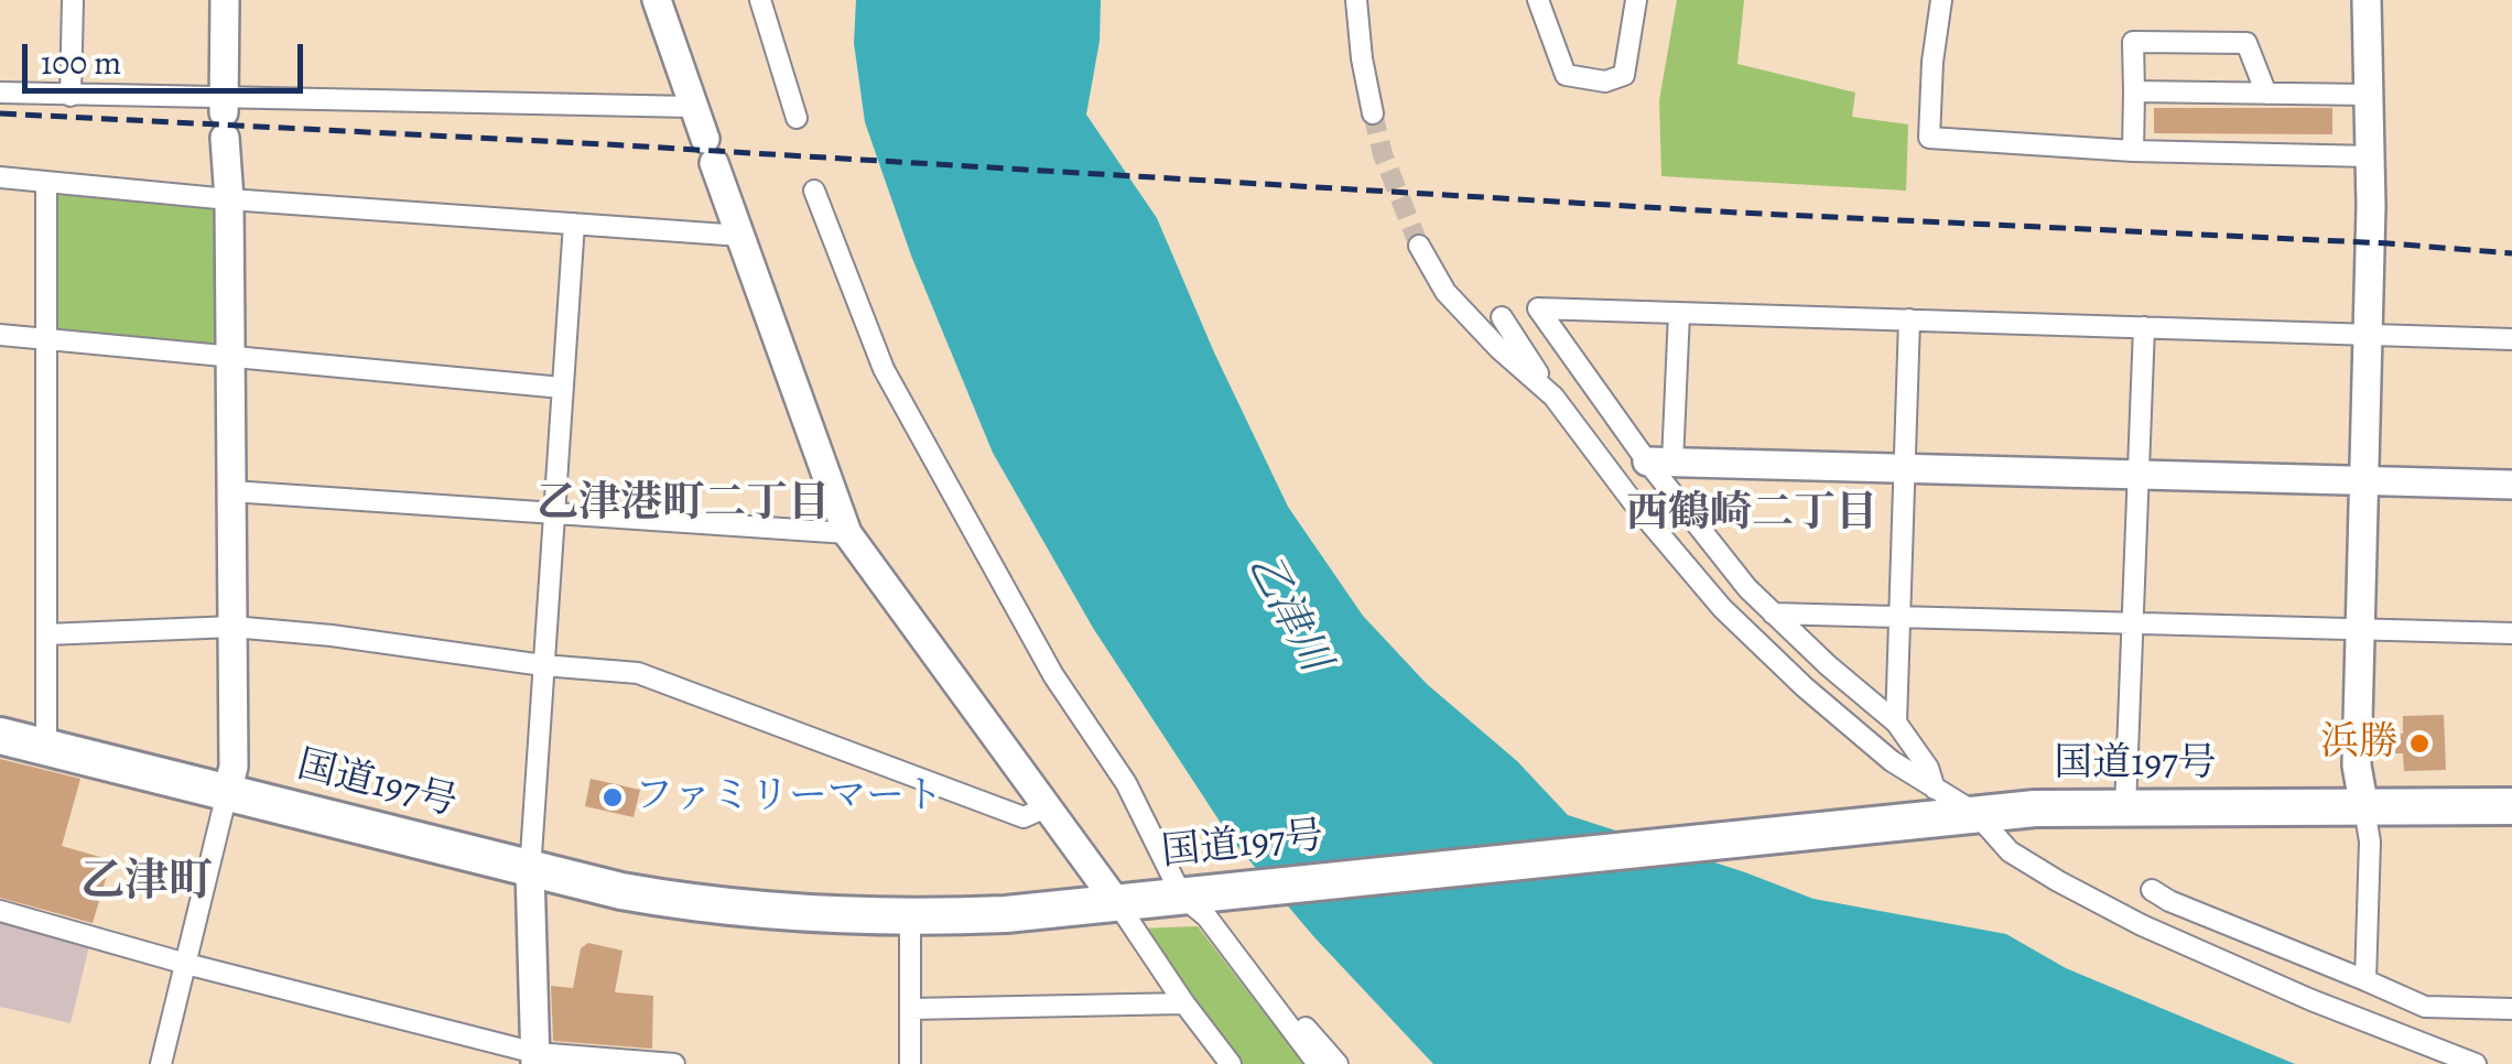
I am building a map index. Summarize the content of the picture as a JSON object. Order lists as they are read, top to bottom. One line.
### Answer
{"streets":{"highway":["国道197号"]},"districts":["乙津港町二丁目","西鶴崎二丁目","乙津町"],"water":["乙津川"],"places":["浜勝","ファミリーマート"],"scale_bar":"100 m"}
